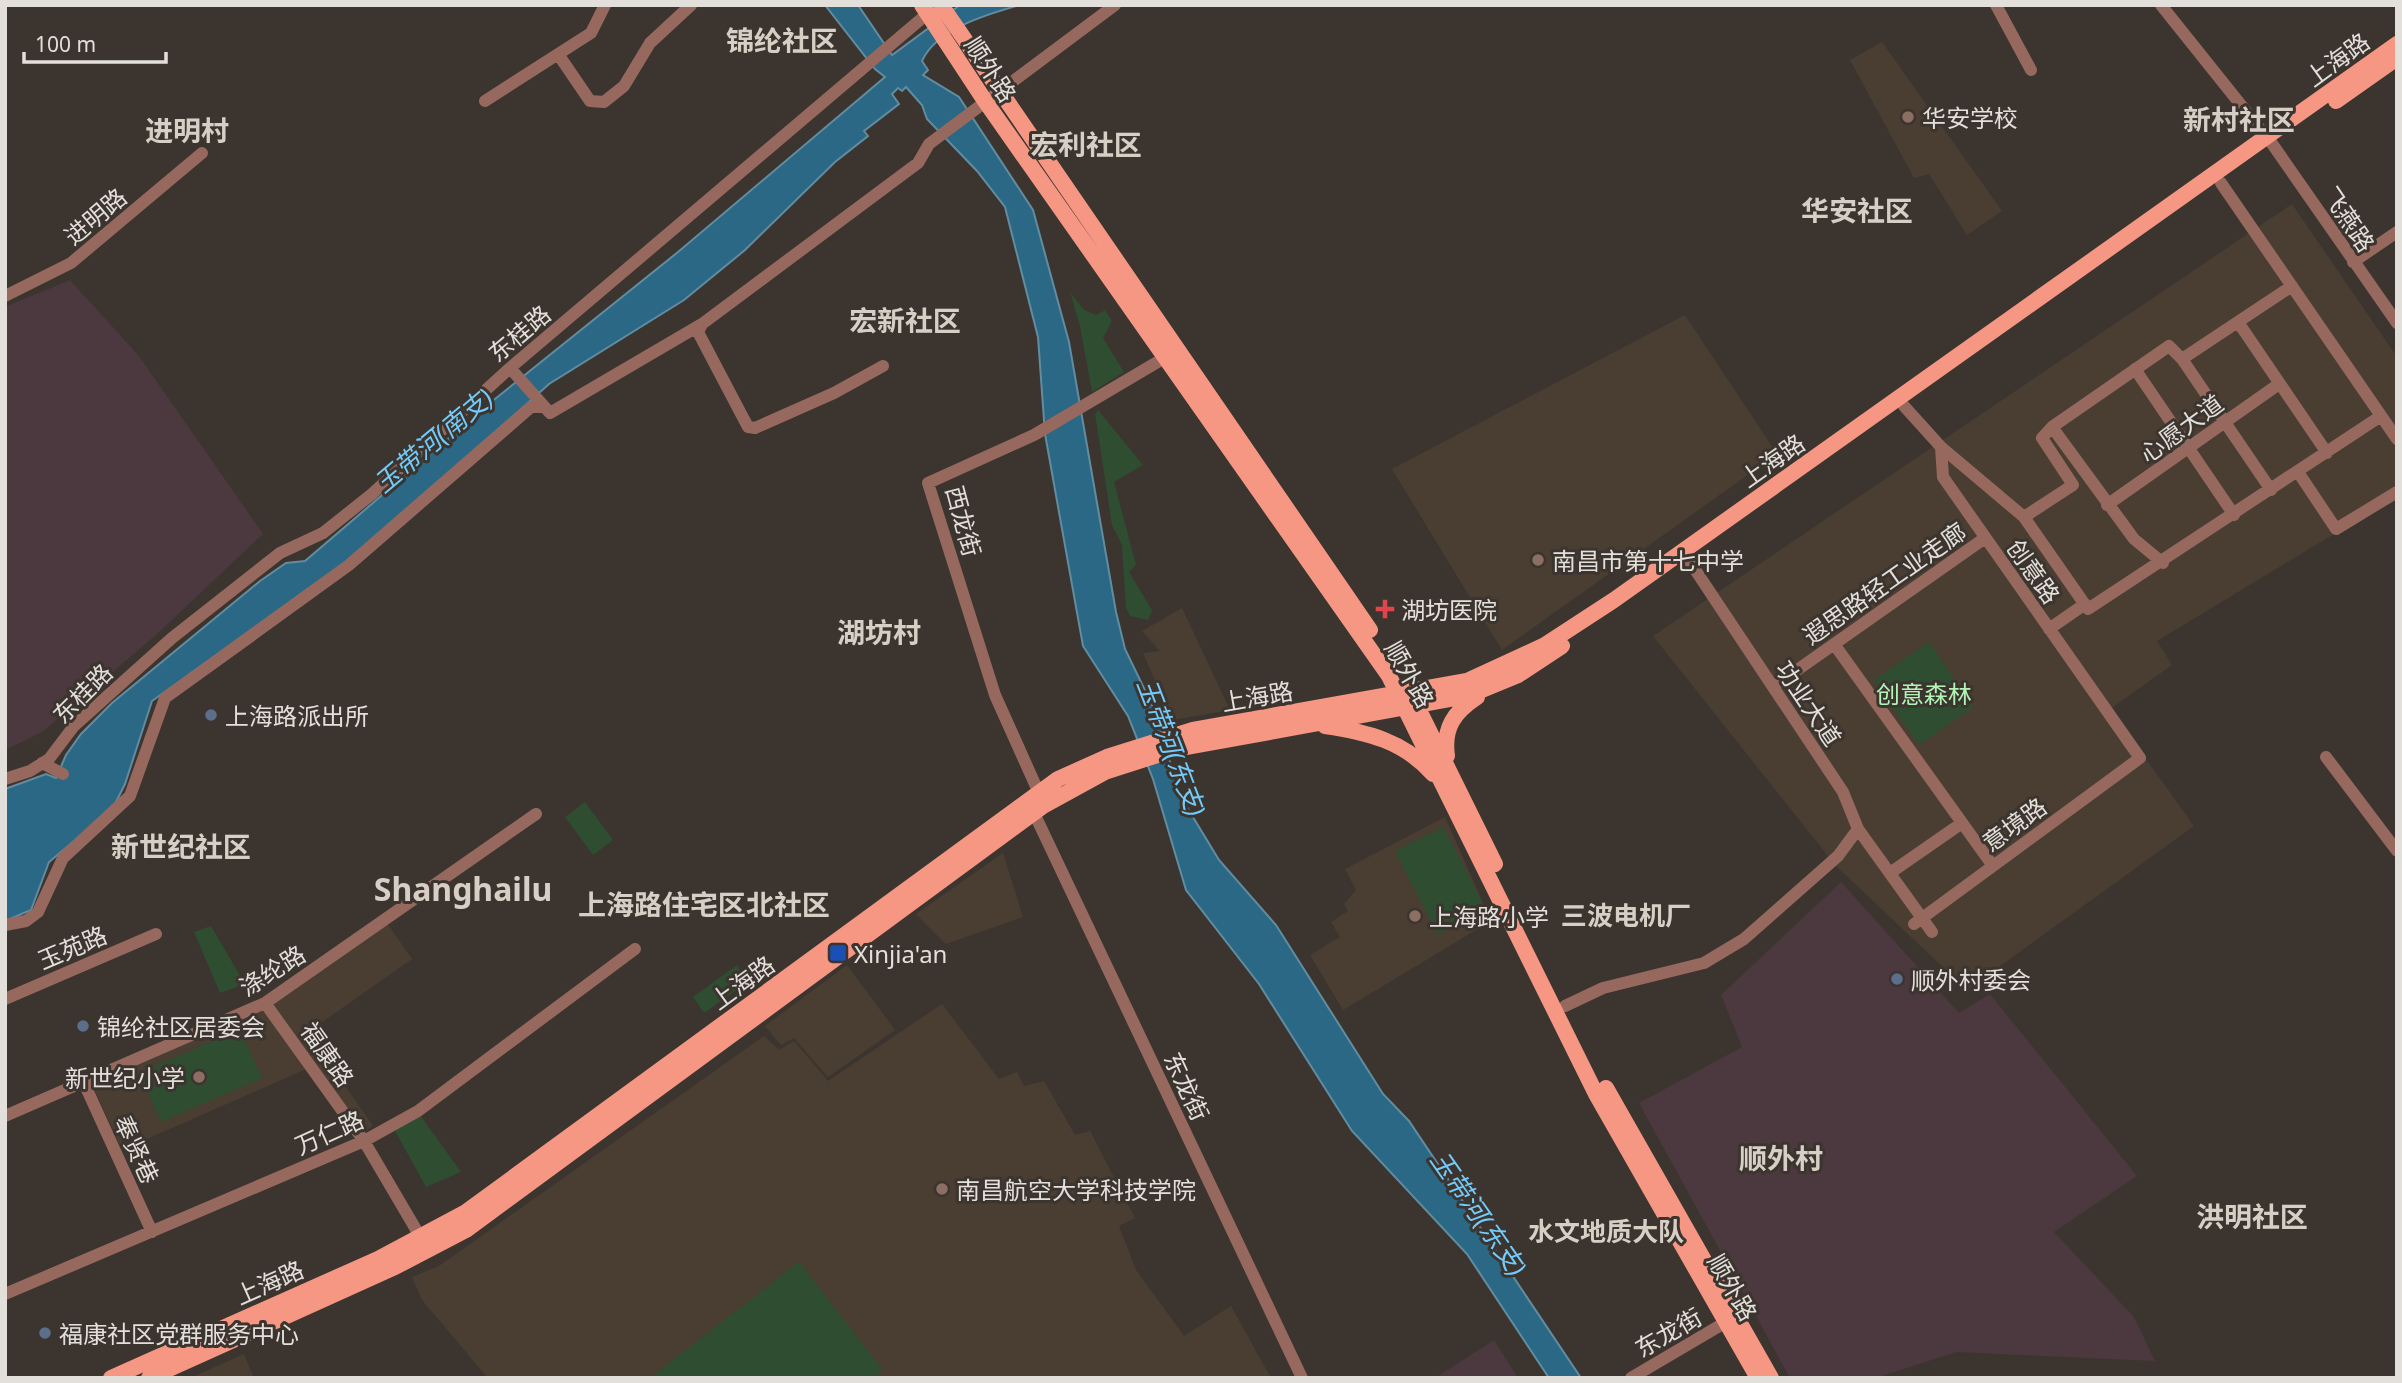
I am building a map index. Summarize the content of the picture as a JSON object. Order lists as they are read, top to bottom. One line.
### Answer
{"streets":{"main road":["上海路","顺外路"],"street":["进明路","飞燕路","东桂路","心愿大道","西龙街","创意路","遐思路轻工业走廊","功业大道","意境路","玉苑路","涤纶路","福康路","东龙街","万仁路","奉贤巷"]},"crossings":[["上海路","顺外路"],["上海路","飞燕路"],["上海路","西龙街"],["上海路","功业大道"],["上海路","福康路"],["上海路","东龙街"],["顺外路","东桂路"],["顺外路","西龙街"],["顺外路","东龙街"],["创意路","遐思路轻工业走廊"],["创意路","意境路"],["遐思路轻工业走廊","功业大道"],["功业大道","意境路"],["涤纶路","福康路"],["涤纶路","奉贤巷"],["福康路","万仁路"],["万仁路","奉贤巷"]],"districts":["锦纶社区","新村社区","进明村","宏利社区","华安社区","宏新社区","湖坊村","新世纪社区","Shanghailu","上海路住宅区北社区","三波电机厂","顺外村","洪明社区","水文地质大队"],"water":["玉带河(南支)","玉带河(东支)"],"parks":["创意森林"],"places":{"other":["华安学校","南昌市第十七中学","上海路派出所","上海路小学","顺外村委会","锦纶社区居委会","新世纪小学","南昌航空大学科技学院","福康社区党群服务中心"],"health":["湖坊医院"],"transit":["Xinjia'an"]},"scale_bar":"100 m"}
